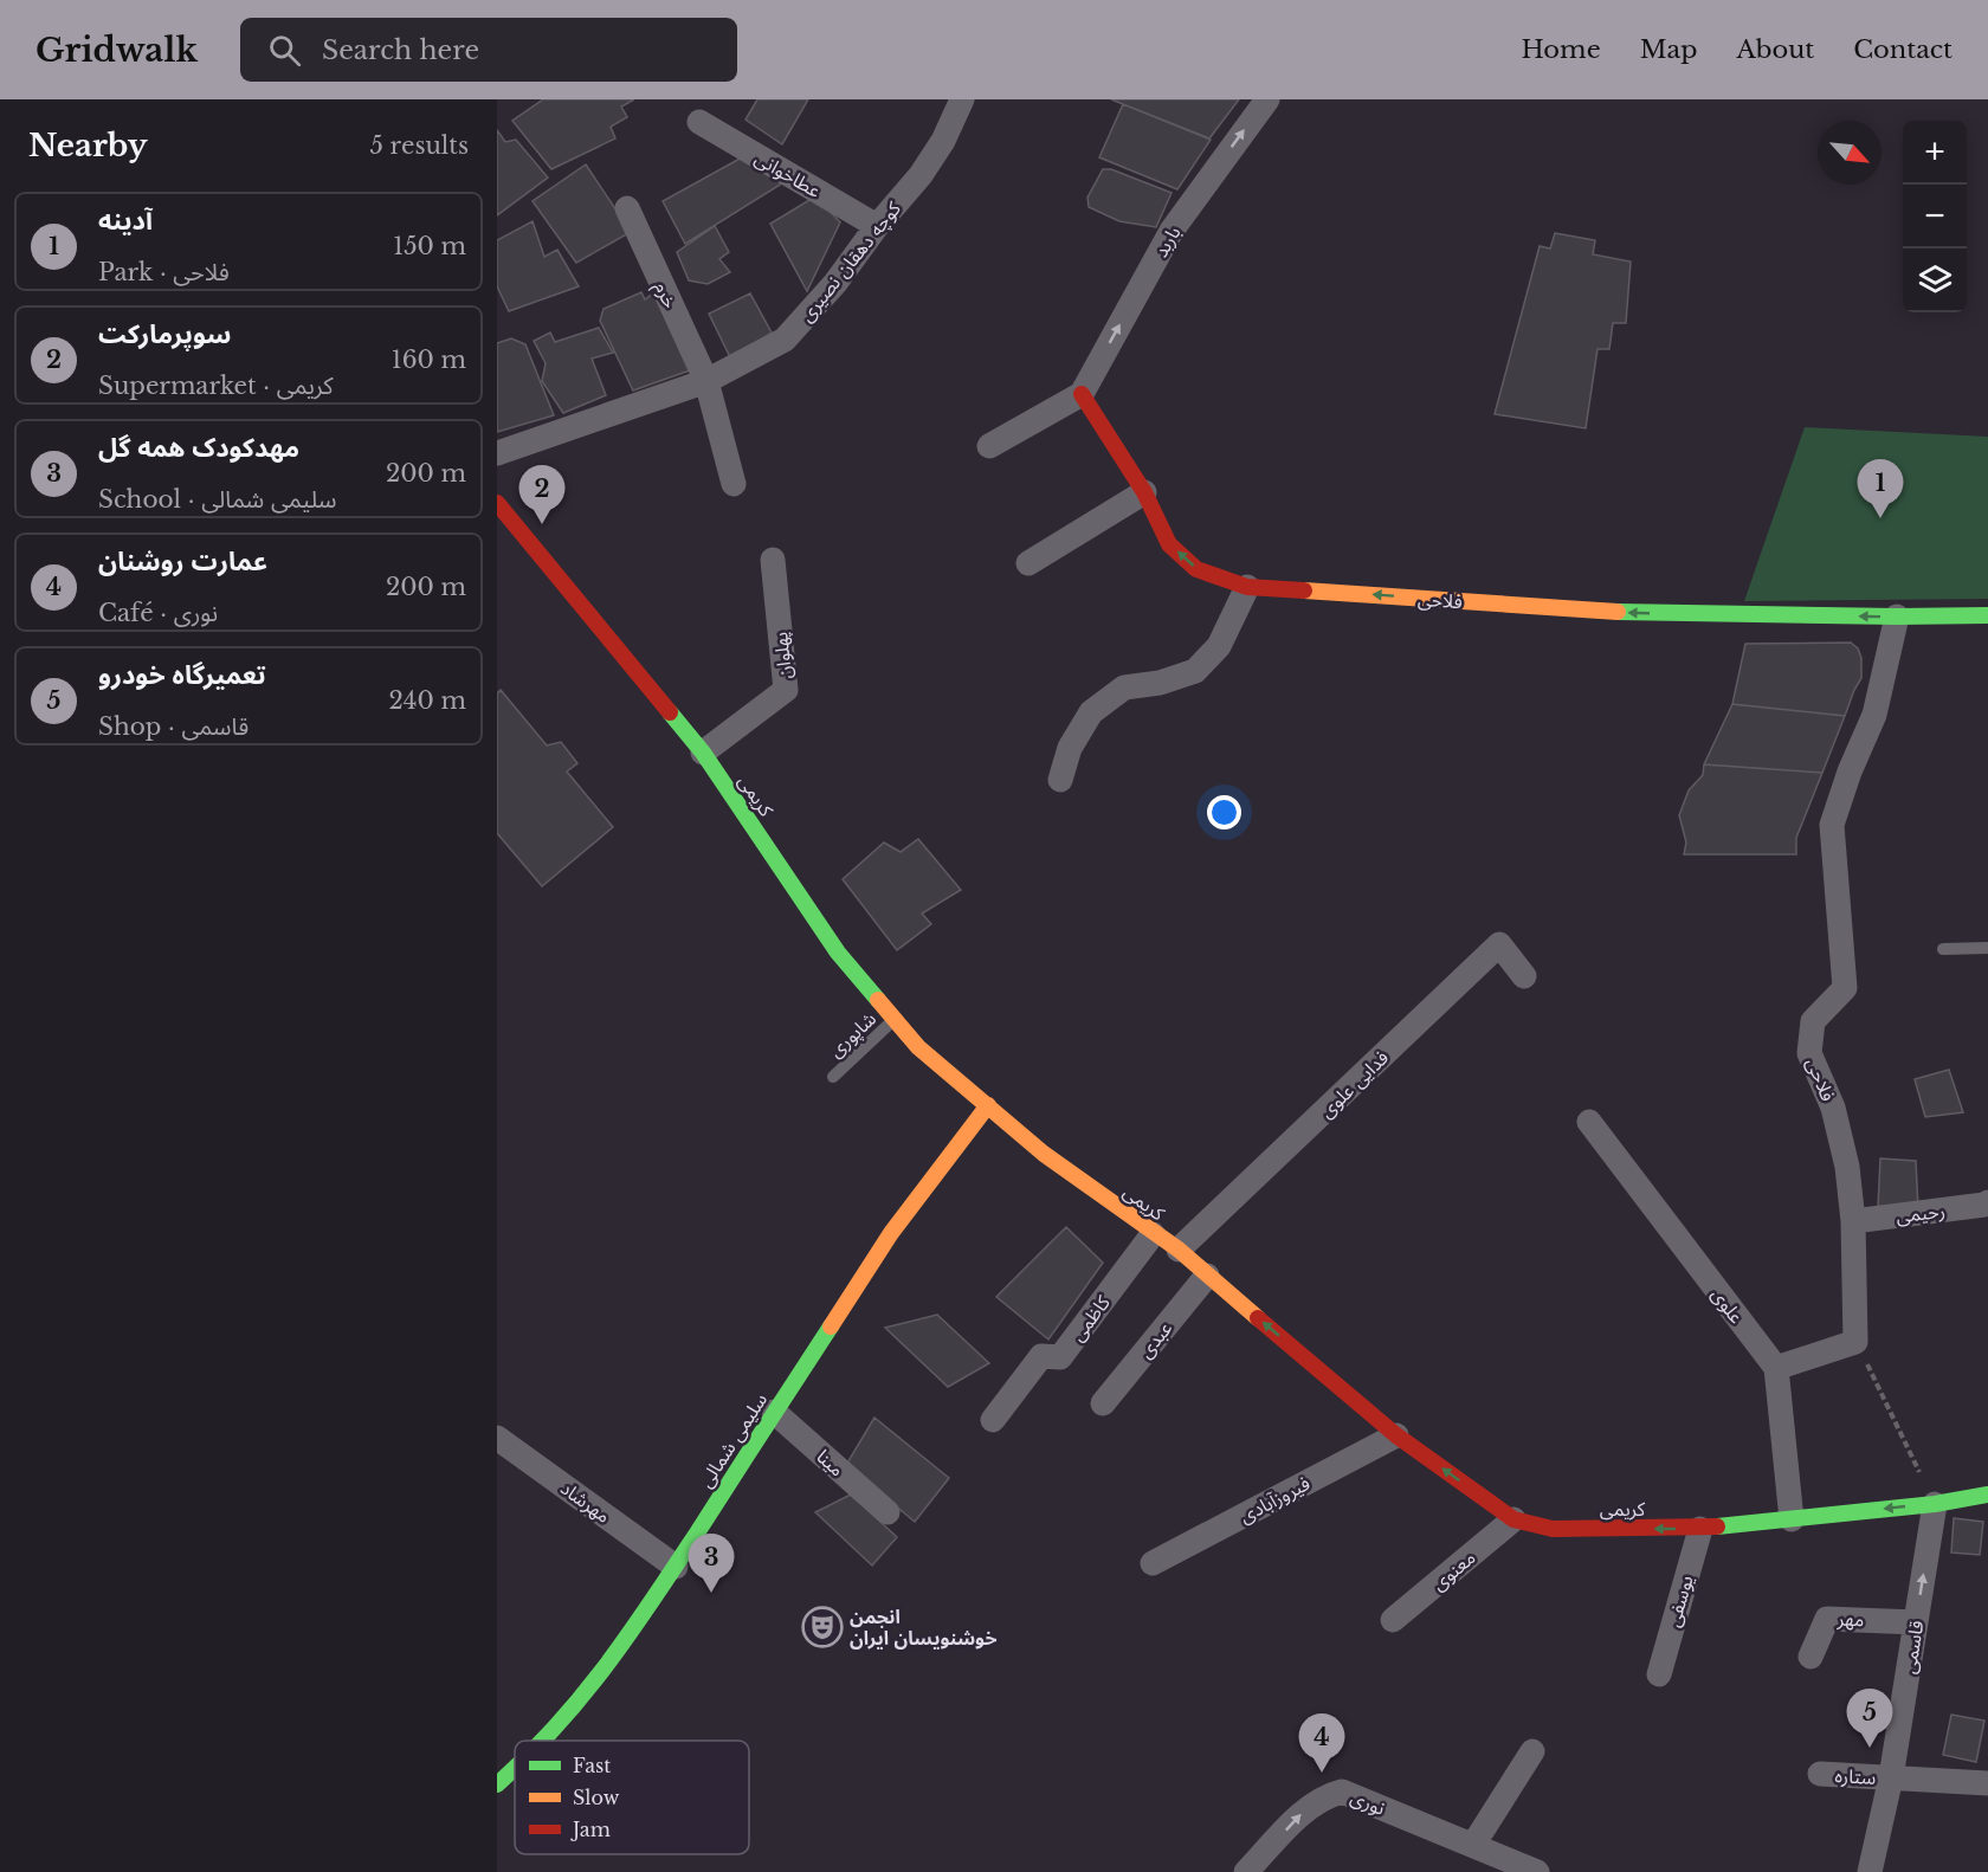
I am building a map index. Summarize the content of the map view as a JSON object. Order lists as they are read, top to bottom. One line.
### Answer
{"streets":{"main road":["فلاحی","کریمی","سلیمی شمالی"],"street":["عطاخوانی","باربد","کوچه دهقان نصیری","خرم","پهلوان","فدایی علوی","رحیمی","علوی","کاظمی","عبدی","مینا","فیروزآبادی","مهرشاد","معنوی","یوسفی","مهر","قاسمی","ستاره","نوری"],"lane":["شاپوری"]},"crossings":[["عطاخوانی","کوچه دهقان نصیری"],["باربد","فلاحی"],["کوچه دهقان نصیری","خرم"],["فلاحی","رحیمی"],["پهلوان","کریمی"],["کریمی","شاپوری"],["کریمی","فدایی علوی"],["کریمی","کاظمی"],["کریمی","عبدی"],["کریمی","سلیمی شمالی"],["کریمی","فیروزآبادی"],["کریمی","معنوی"],["کریمی","یوسفی"],["کریمی","قاسمی"],["سلیمی شمالی","مینا"],["سلیمی شمالی","مهرشاد"],["مهر","قاسمی"],["قاسمی","ستاره"]],"one_way":["باربد","فلاحی","کریمی","نوری"],"places":{"theatre":["انجمن خوشنویسان ایران"]},"legend":["Fast","Slow","Jam"],"north":"bottom right","page":{"header":"Gridwalk","search":"Search here","nav":["Home","Map","About","Contact"],"heading":["Nearby","5 results"],"map_buttons":["+","−"],"list":[{"mark":"1","name":"آدینه","note":"Park · فلاحی","value":"150 m"},{"mark":"2","name":"سوپرمارکت","note":"Supermarket · کریمی","value":"160 m"},{"mark":"3","name":"مهدکودک همه گل","note":"School · سلیمی شمالی","value":"200 m"},{"mark":"4","name":"عمارت روشنان","note":"Café · نوری","value":"200 m"},{"mark":"5","name":"تعمیرگاه خودرو","note":"Shop · قاسمی","value":"240 m"}],"pins":["1","2","3","5","4"]}}
